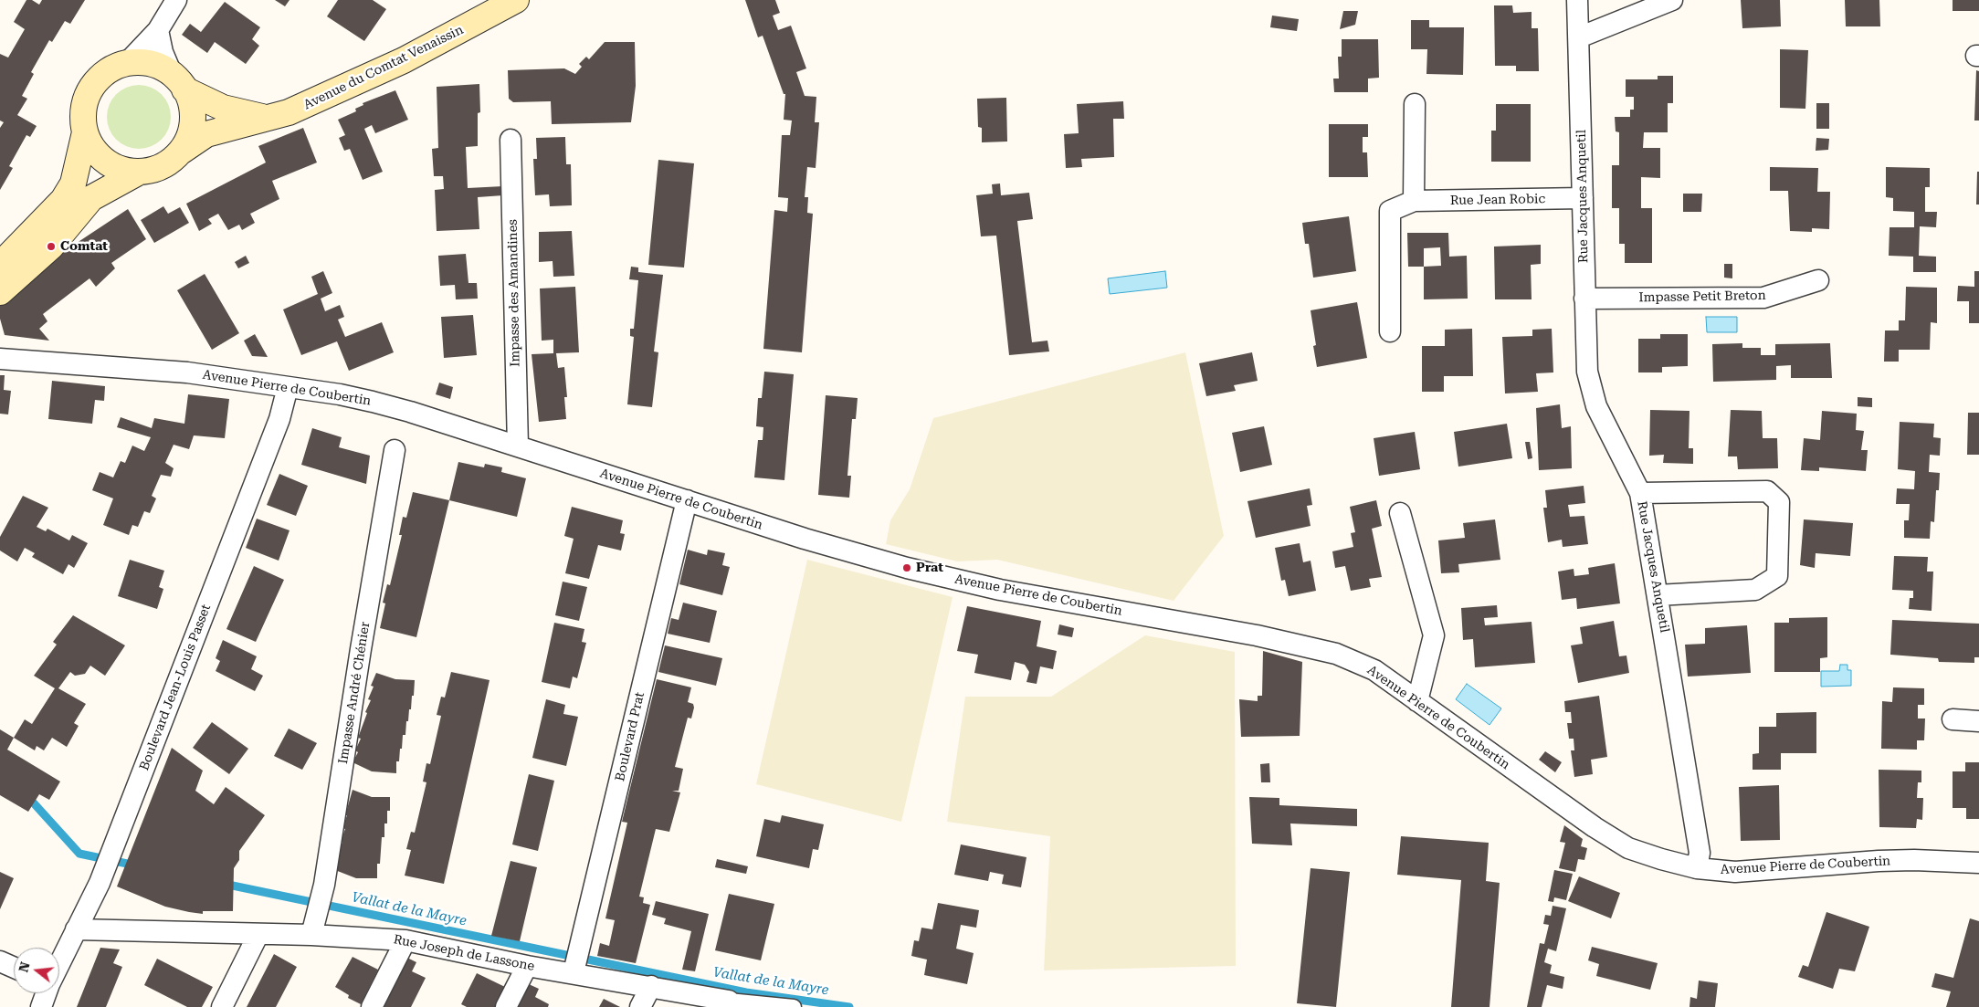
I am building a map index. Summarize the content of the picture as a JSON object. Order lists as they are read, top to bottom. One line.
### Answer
{"streets":{"main road":["Avenue du Comtat Venaissin"],"street":["Rue Jacques Anquetil","Rue Jean Robic","Impasse des Amandines","Impasse Petit Breton","Avenue Pierre de Coubertin","Boulevard Jean-Louis Passet","Impasse André Chénier","Boulevard Prat","Rue Joseph de Lassone"]},"crossings":[["Rue Jacques Anquetil","Rue Jean Robic"],["Rue Jacques Anquetil","Impasse Petit Breton"],["Rue Jacques Anquetil","Avenue Pierre de Coubertin"],["Impasse des Amandines","Avenue Pierre de Coubertin"],["Avenue Pierre de Coubertin","Boulevard Jean-Louis Passet"],["Avenue Pierre de Coubertin","Boulevard Prat"],["Boulevard Jean-Louis Passet","Rue Joseph de Lassone"],["Impasse André Chénier","Rue Joseph de Lassone"],["Boulevard Prat","Rue Joseph de Lassone"]],"water":["Vallat de la Mayre"],"places":["Comtat","Prat"],"north":"left"}
